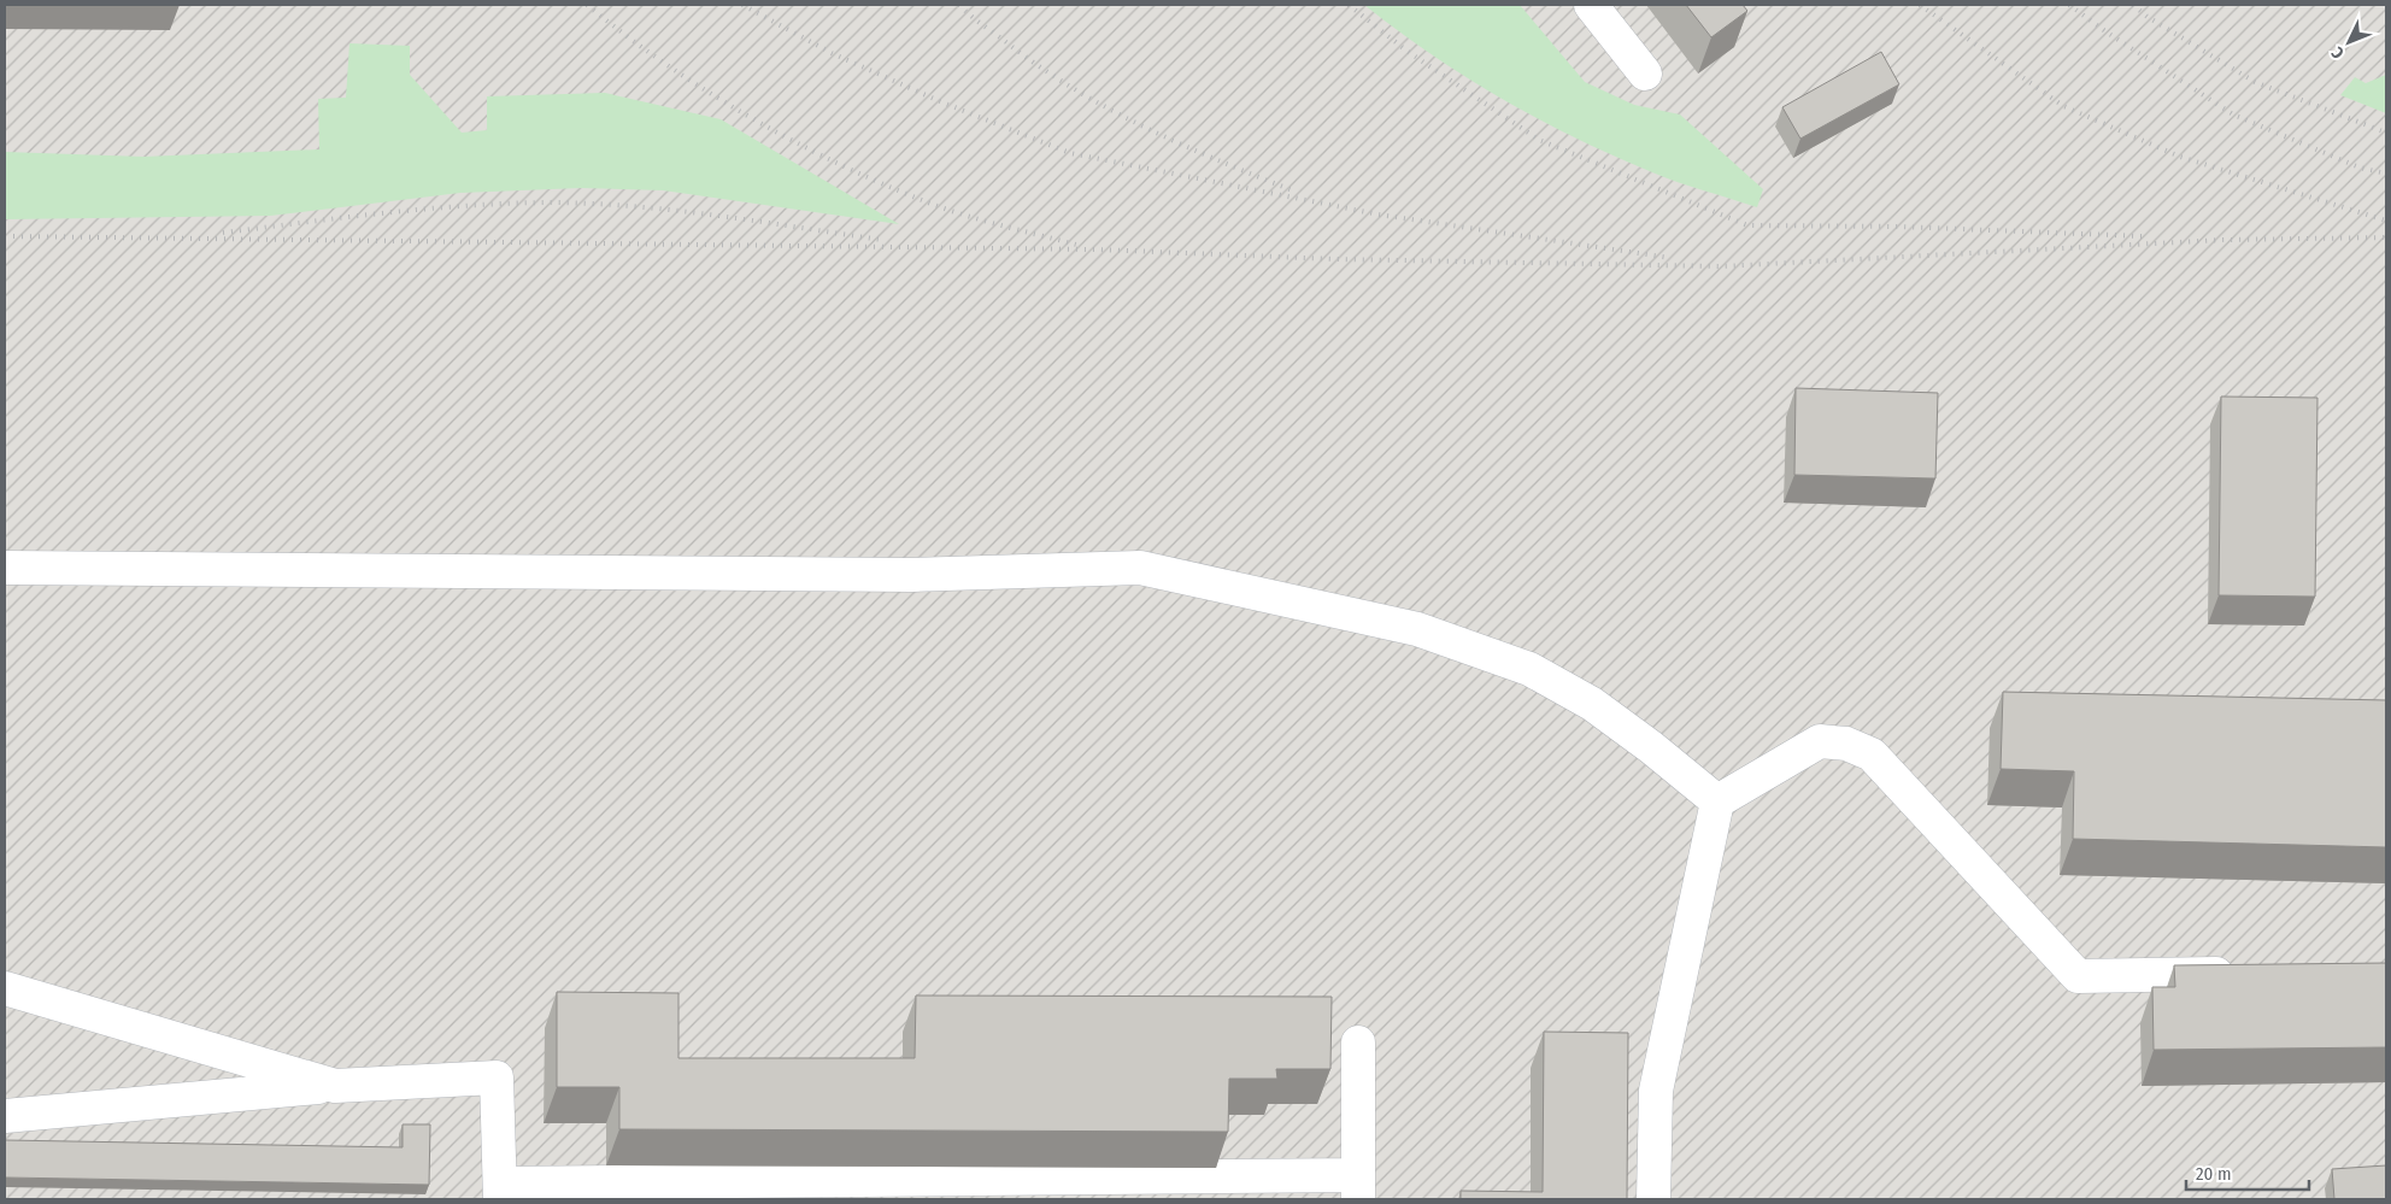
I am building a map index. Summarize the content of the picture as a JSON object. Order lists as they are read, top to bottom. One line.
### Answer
{"scale_bar":"20 m","north":"bottom left"}
